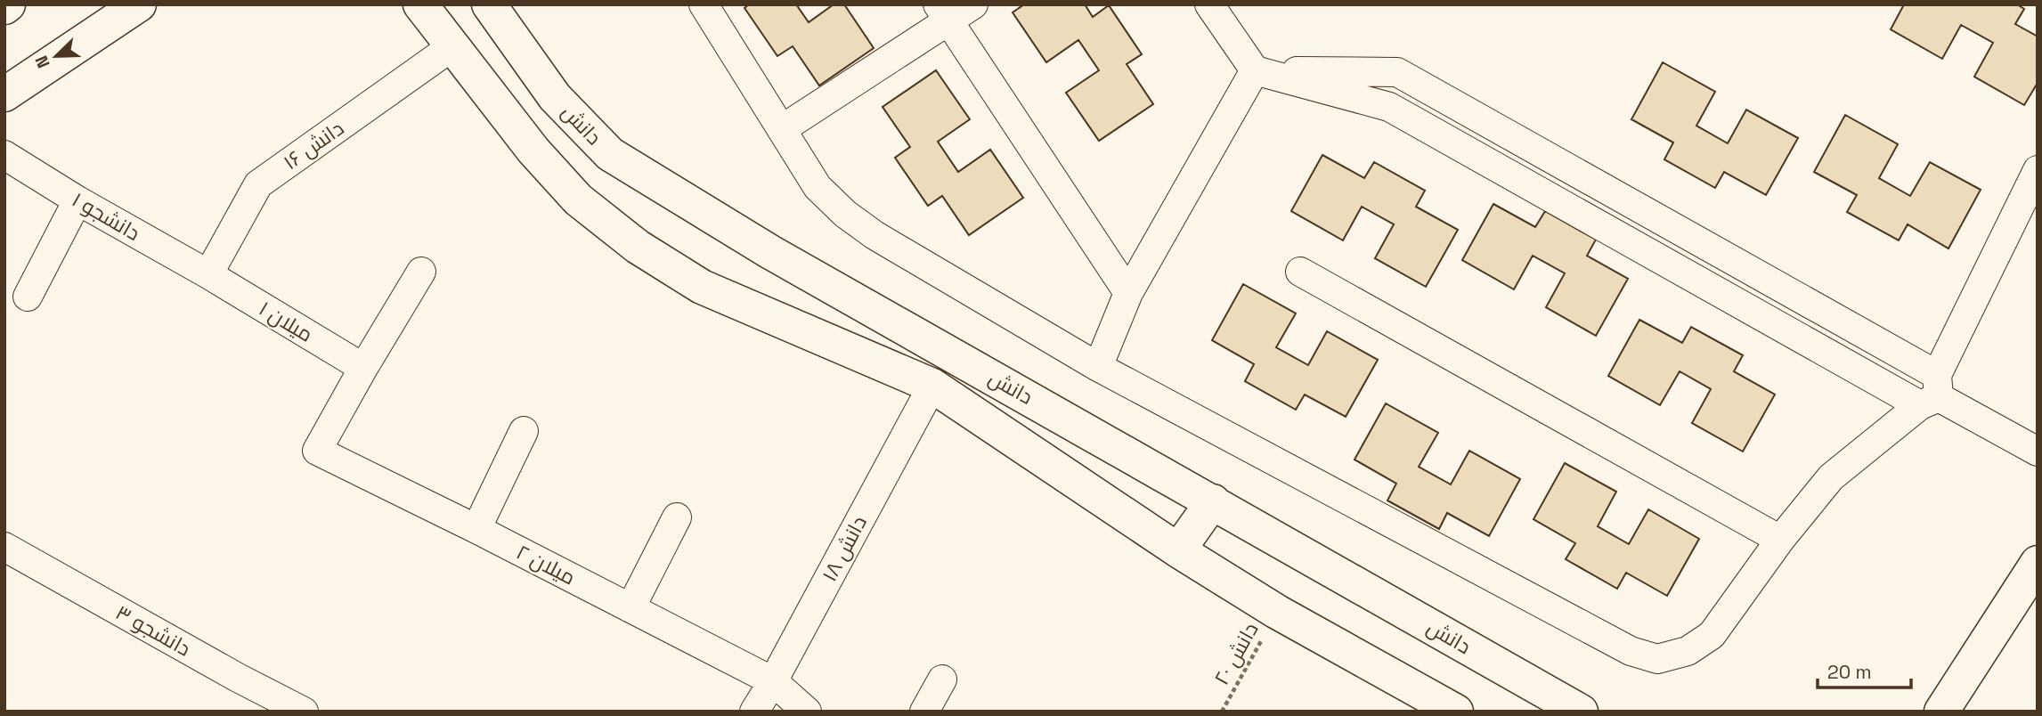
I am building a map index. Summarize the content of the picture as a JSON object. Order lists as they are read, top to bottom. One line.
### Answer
{"streets":{"main road":["دانش"],"street":["دانش ۱۶","دانشجو ۱","میلان ۱","دانش ۱۸","میلان ۲","دانشجو ۳"],"path":["دانش ۲۰"]},"crossings":[["دانش","دانش ۱۶"],["دانش","دانش ۱۸"],["دانش","دانش ۲۰"],["دانش ۱۶","دانشجو ۱"],["دانش ۱۶","میلان ۱"],["دانشجو ۱","میلان ۱"],["میلان ۱","میلان ۲"],["دانش ۱۸","میلان ۲"]],"scale_bar":"20 m","north":"bottom left"}
